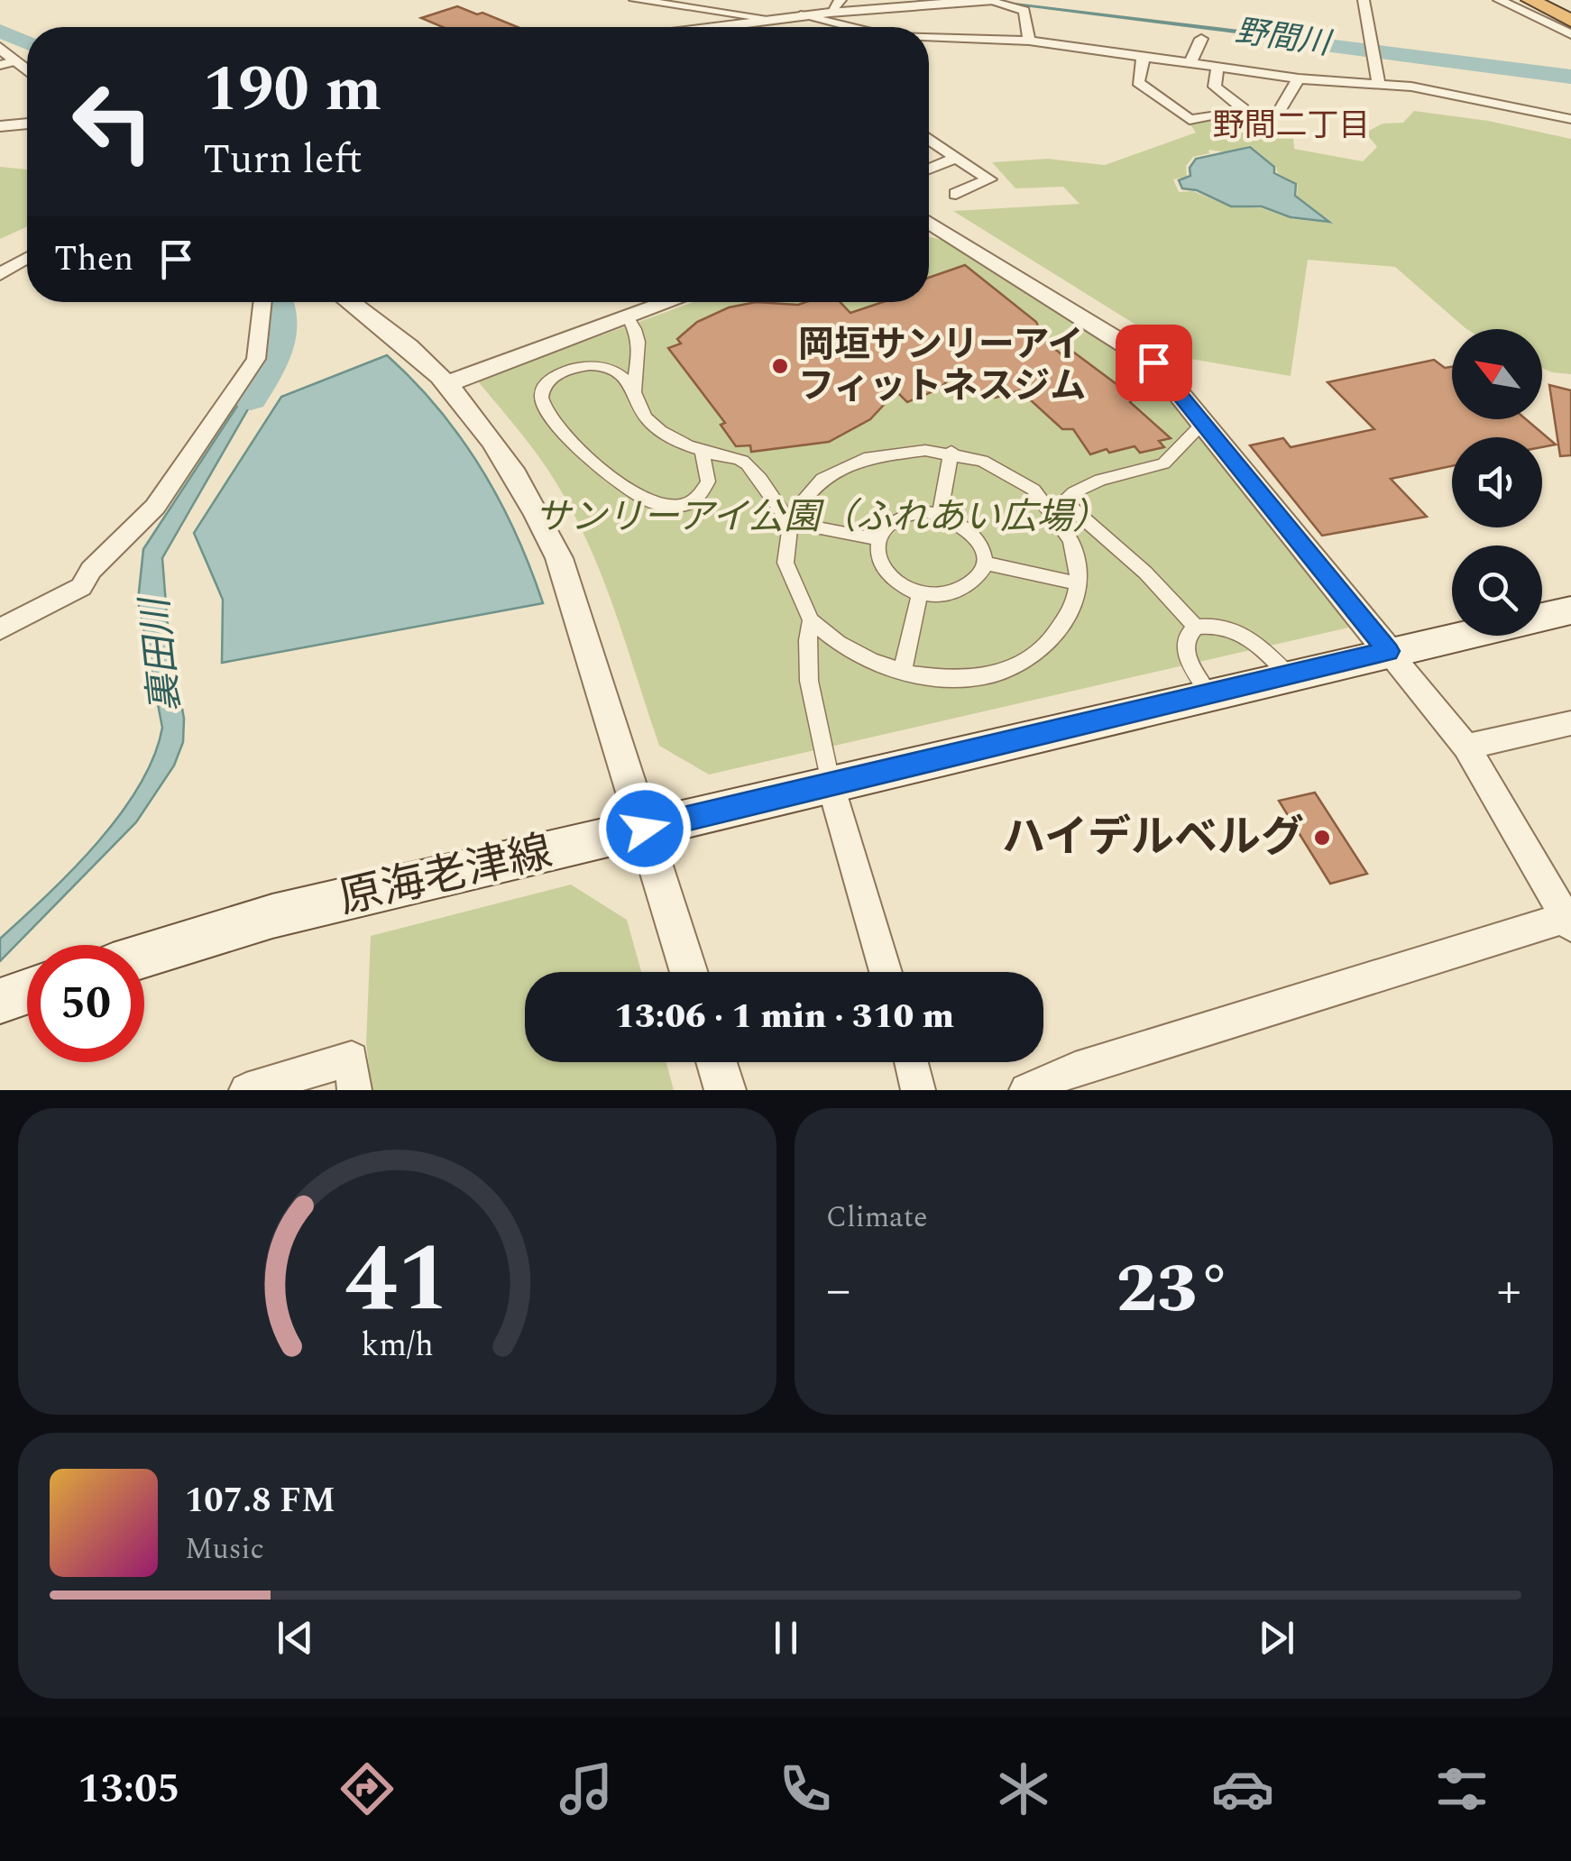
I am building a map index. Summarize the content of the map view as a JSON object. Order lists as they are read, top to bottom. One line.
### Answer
{"streets":{"main road":["原海老津線"]},"districts":["野間二丁目"],"water":["野間川","裏田川"],"parks":["サンリーアイ公園（ふれあい広場）"],"places":["岡垣サンリーアイ フィットネスジム","ハイデルベルグ"],"north":"top left","page":{"turn":["190 m","Turn left"],"then":"Then","limit":"50","trip":"13:06 · 1 min · 310 m","tile":"Climate","heat":["−","23°","+"],"song":["107.8 FM","Music"],"tabs":"13:05","gauge":["41","km/h"]}}
